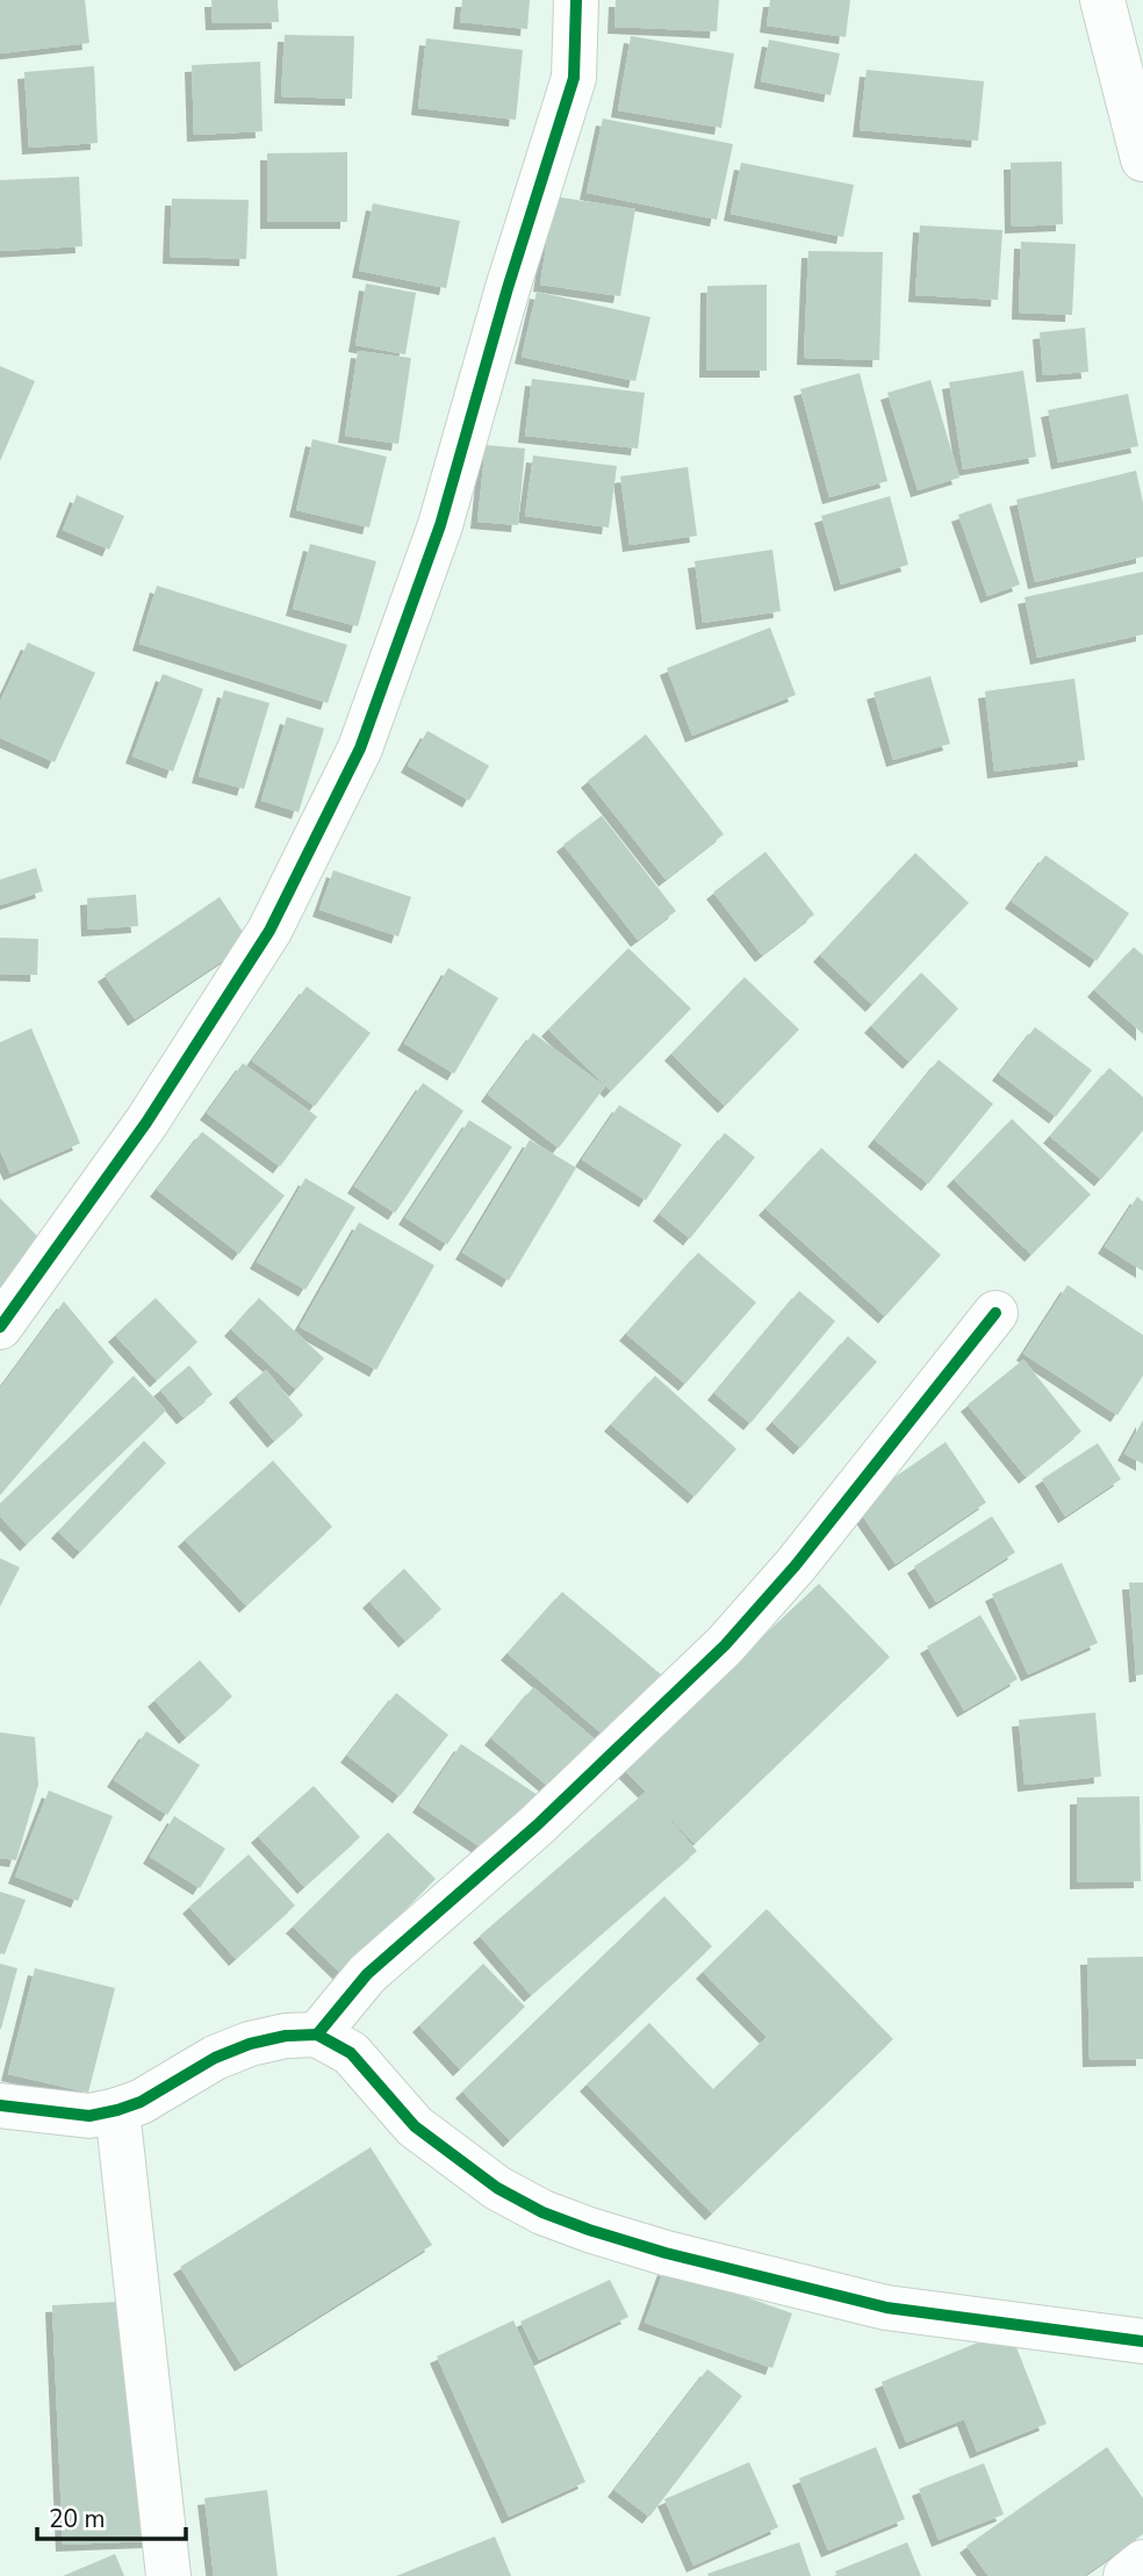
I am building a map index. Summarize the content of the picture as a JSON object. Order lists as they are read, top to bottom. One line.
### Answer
{"scale_bar":"20 m"}
